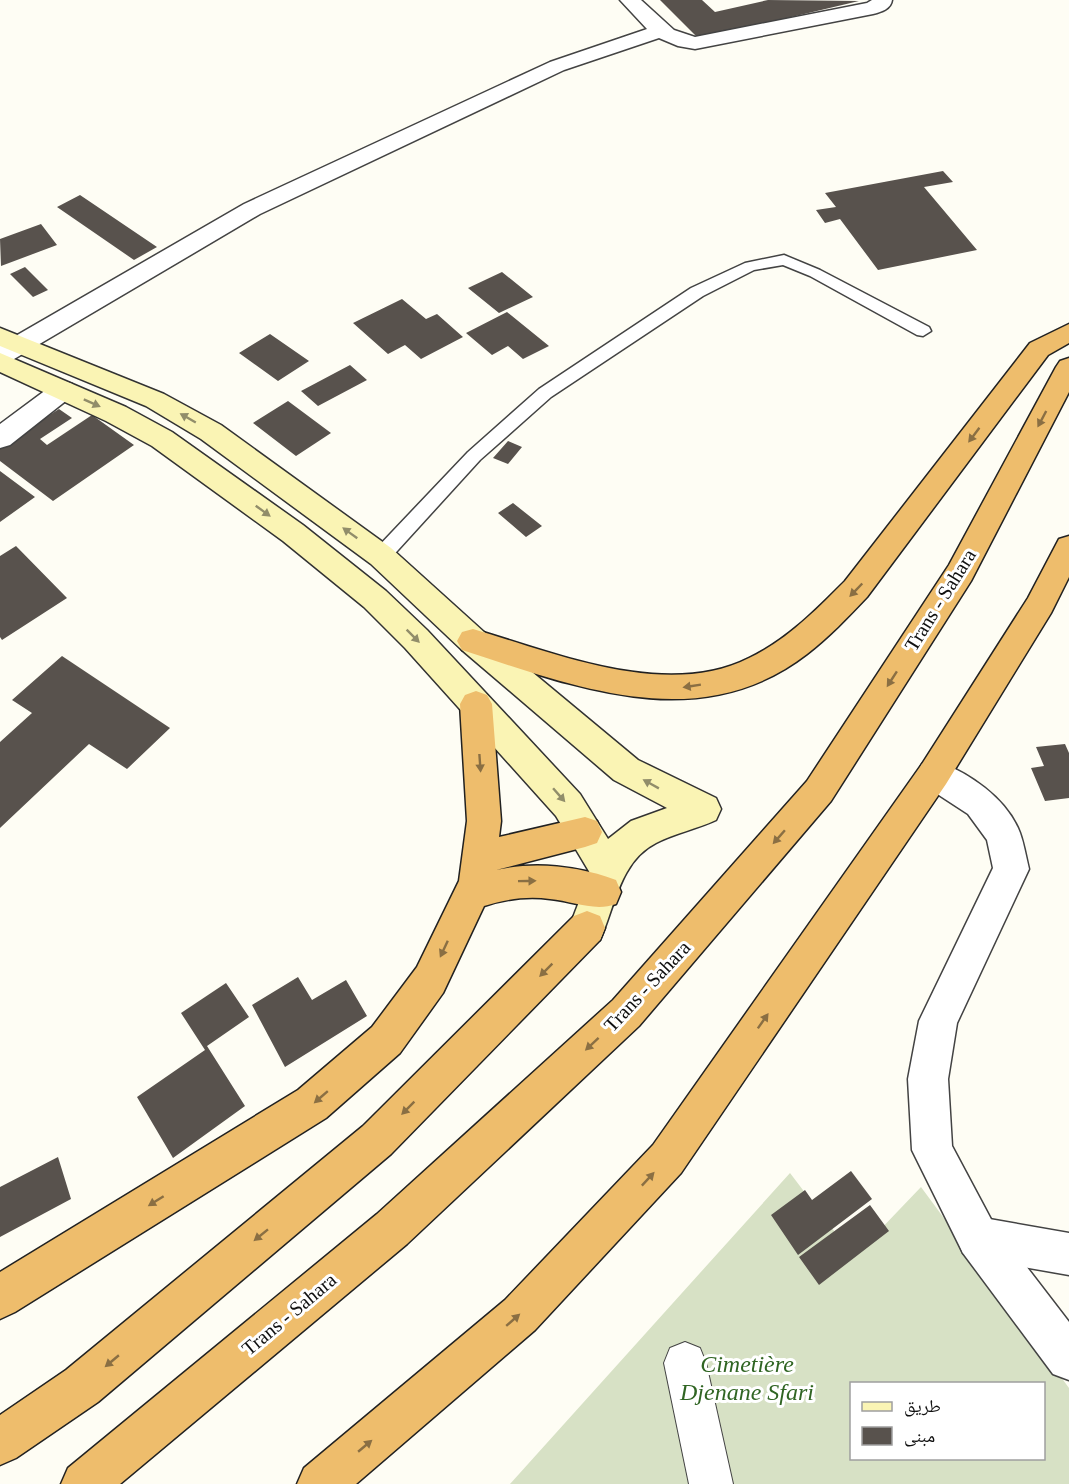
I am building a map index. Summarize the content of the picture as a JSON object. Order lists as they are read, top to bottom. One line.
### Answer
{"streets":{"highway":["Trans - Sahara"]},"parks":["Cimetière Djenane Sfari"],"legend":["طريق","مبنى"]}
